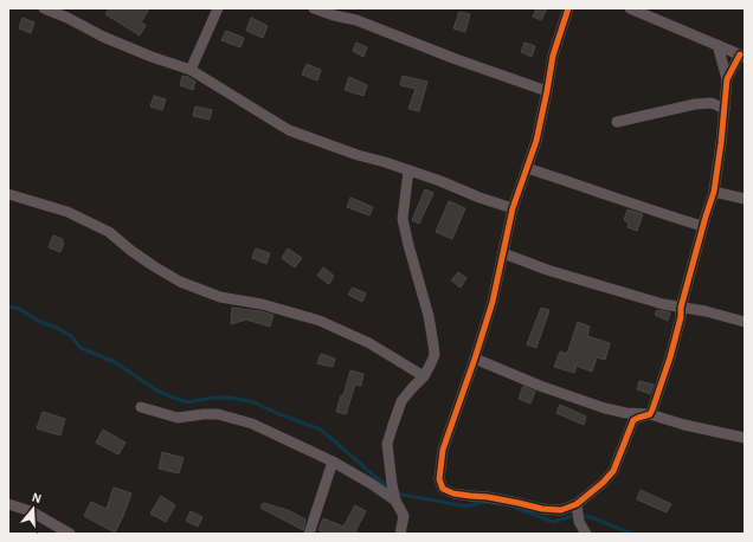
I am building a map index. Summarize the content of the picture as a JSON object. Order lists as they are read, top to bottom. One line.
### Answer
{"north":"top"}
